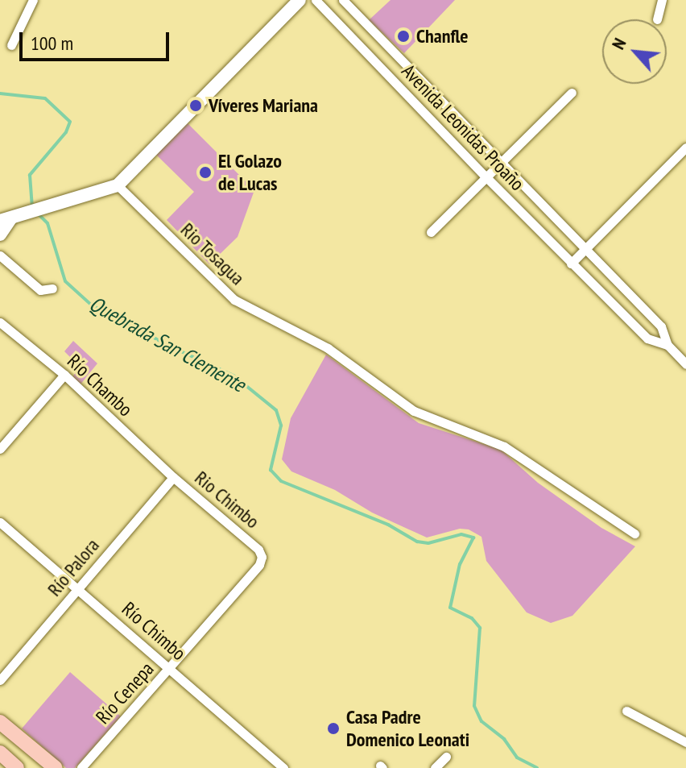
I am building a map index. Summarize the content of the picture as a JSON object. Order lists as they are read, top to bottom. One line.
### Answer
{"streets":{"street":["Avenida Leonidas Proaño","Rio Tosagua","Río Chambo","Rio Chimbo","Río Palora","Río Chimbo","Río Cenepa"]},"crossings":[["Río Chambo","Rio Chimbo"],["Río Chambo","Río Palora"],["Rio Chimbo","Río Palora"],["Rio Chimbo","Río Cenepa"],["Río Palora","Río Chimbo"],["Río Chimbo","Río Cenepa"]],"water":["Quebrada San Clemente"],"places":["Chanfle","Víveres Mariana","El Golazo de Lucas","Casa Padre Domenico Leonati"],"scale_bar":"100 m","north":"top left"}
